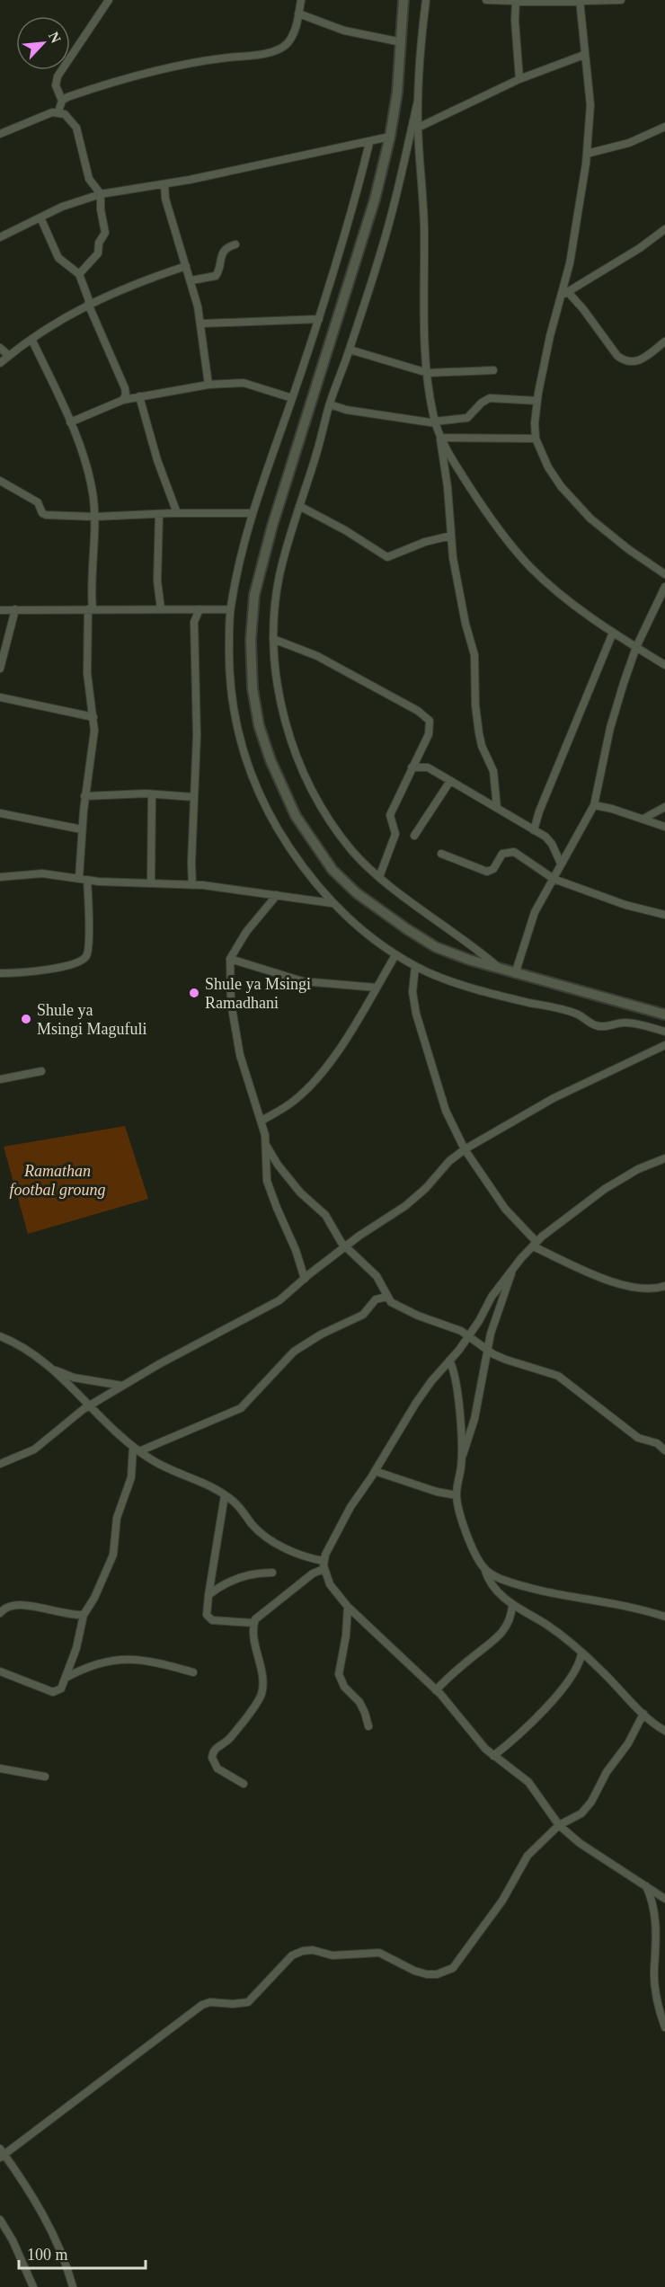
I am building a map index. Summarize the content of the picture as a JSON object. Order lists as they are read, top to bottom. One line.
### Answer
{"parks":["Ramathan footbal groung"],"places":["Shule ya Msingi Ramadhani","Shule ya Msingi Magufuli"],"scale_bar":"100 m","north":"top right"}
